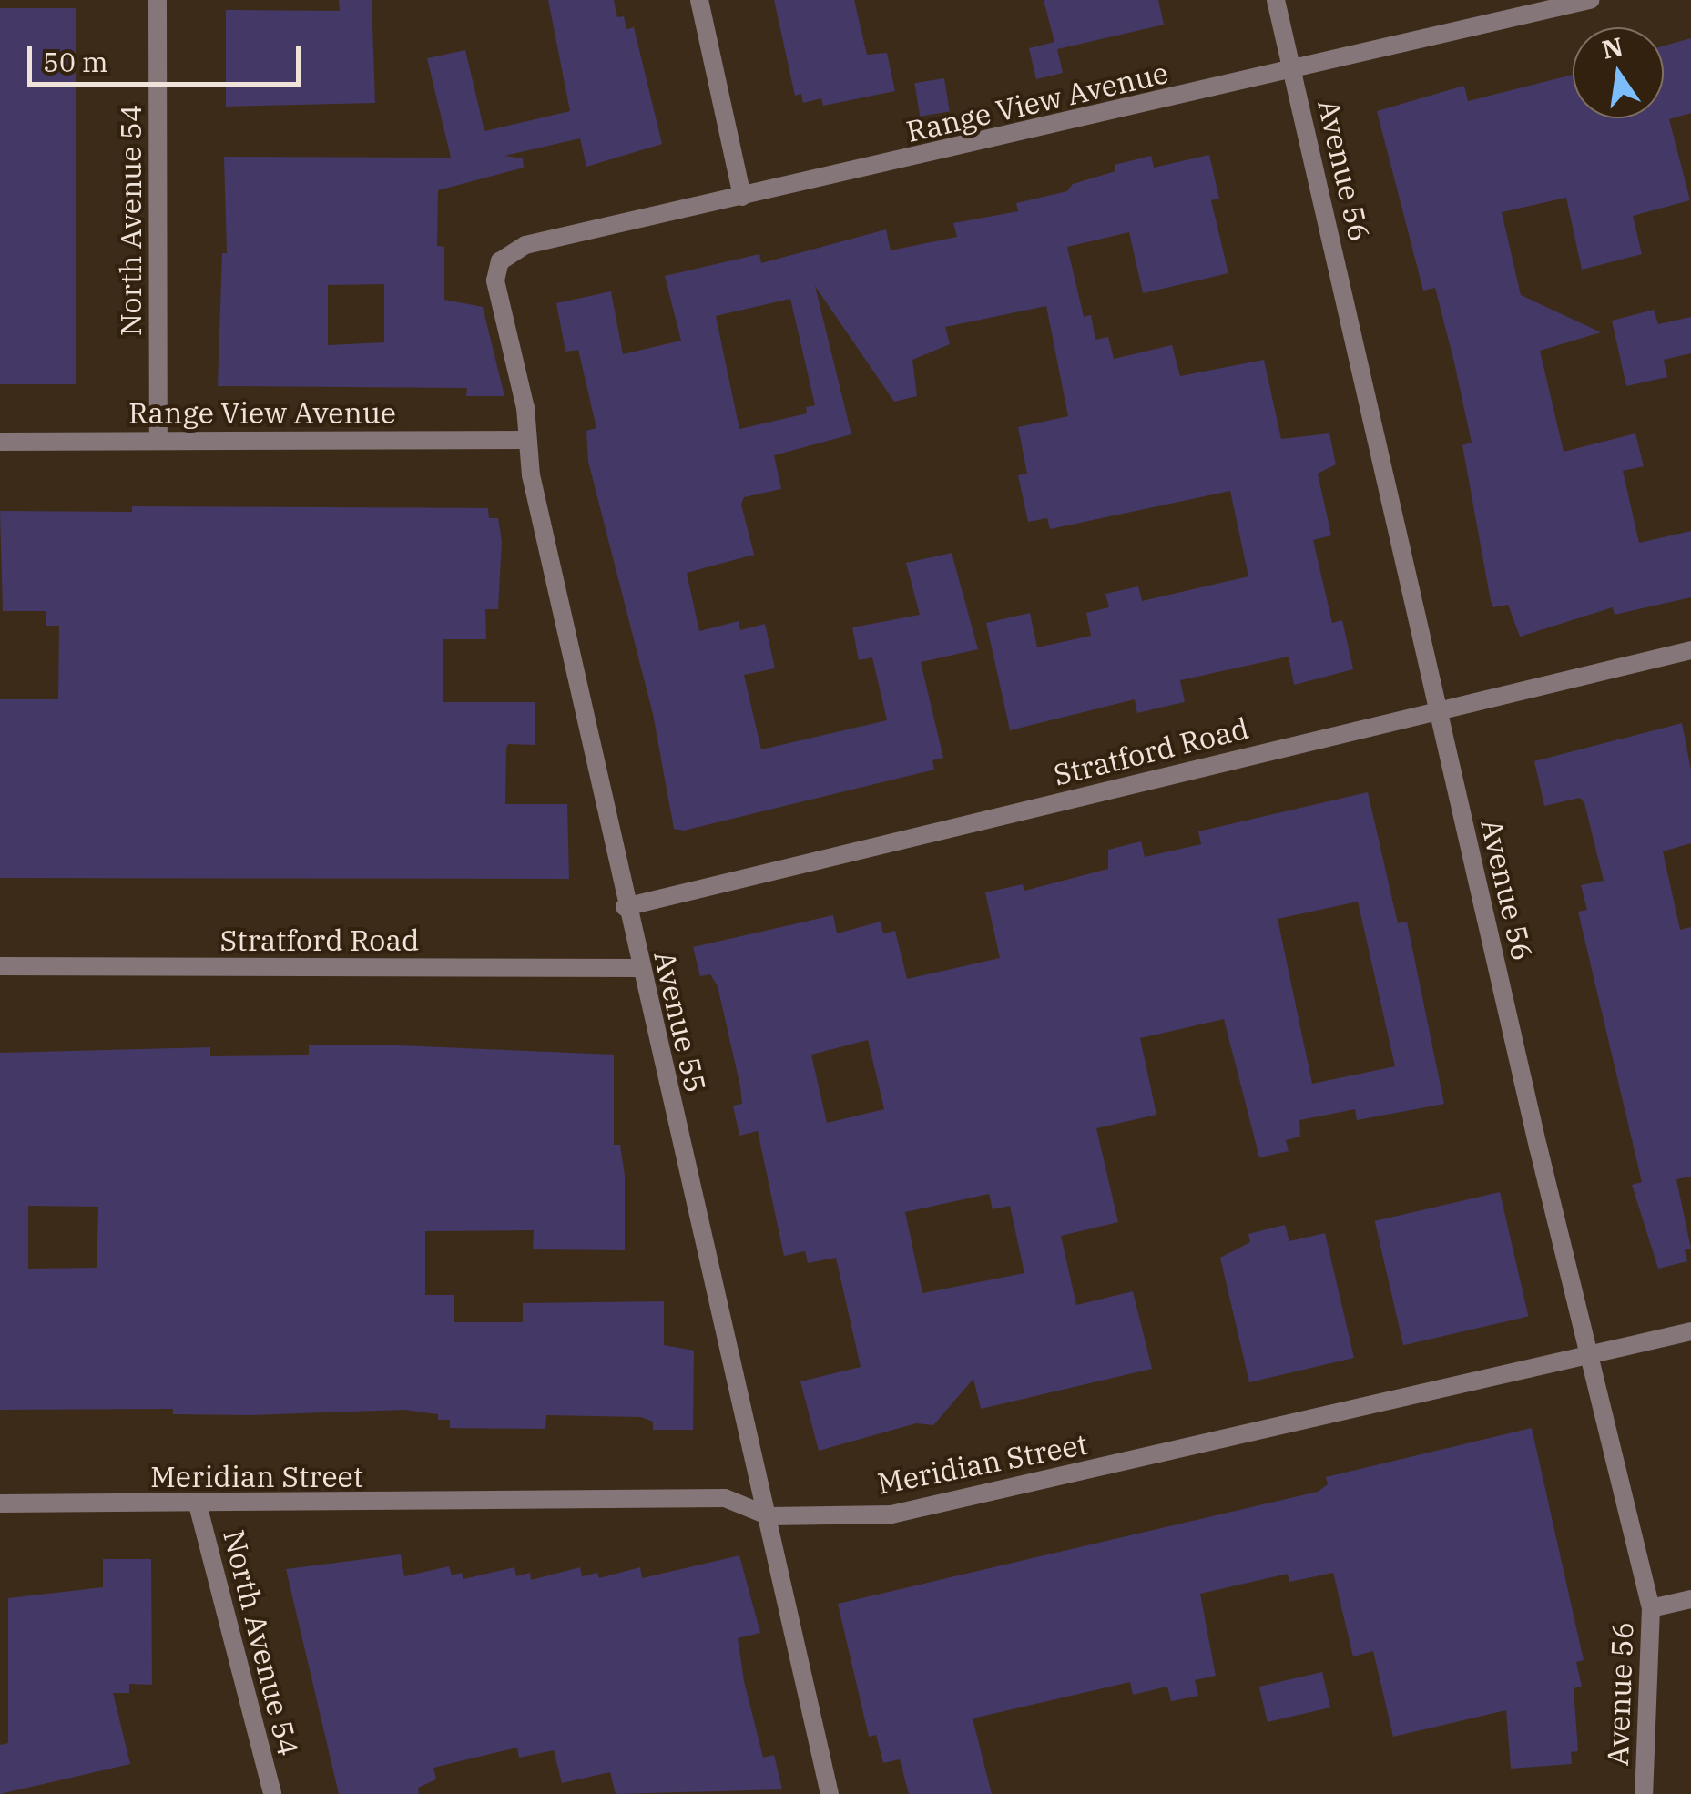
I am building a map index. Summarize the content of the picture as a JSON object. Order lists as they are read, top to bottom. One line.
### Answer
{"streets":{"street":["Range View Avenue","Avenue 56","North Avenue 54","Stratford Road","Avenue 55","Meridian Street"]},"crossings":[["Range View Avenue","Avenue 56"],["Range View Avenue","North Avenue 54"],["Range View Avenue","Avenue 55"],["Avenue 56","Stratford Road"],["Avenue 56","Meridian Street"],["North Avenue 54","Meridian Street"],["Stratford Road","Avenue 55"],["Avenue 55","Meridian Street"]],"scale_bar":"50 m","north":"top"}
